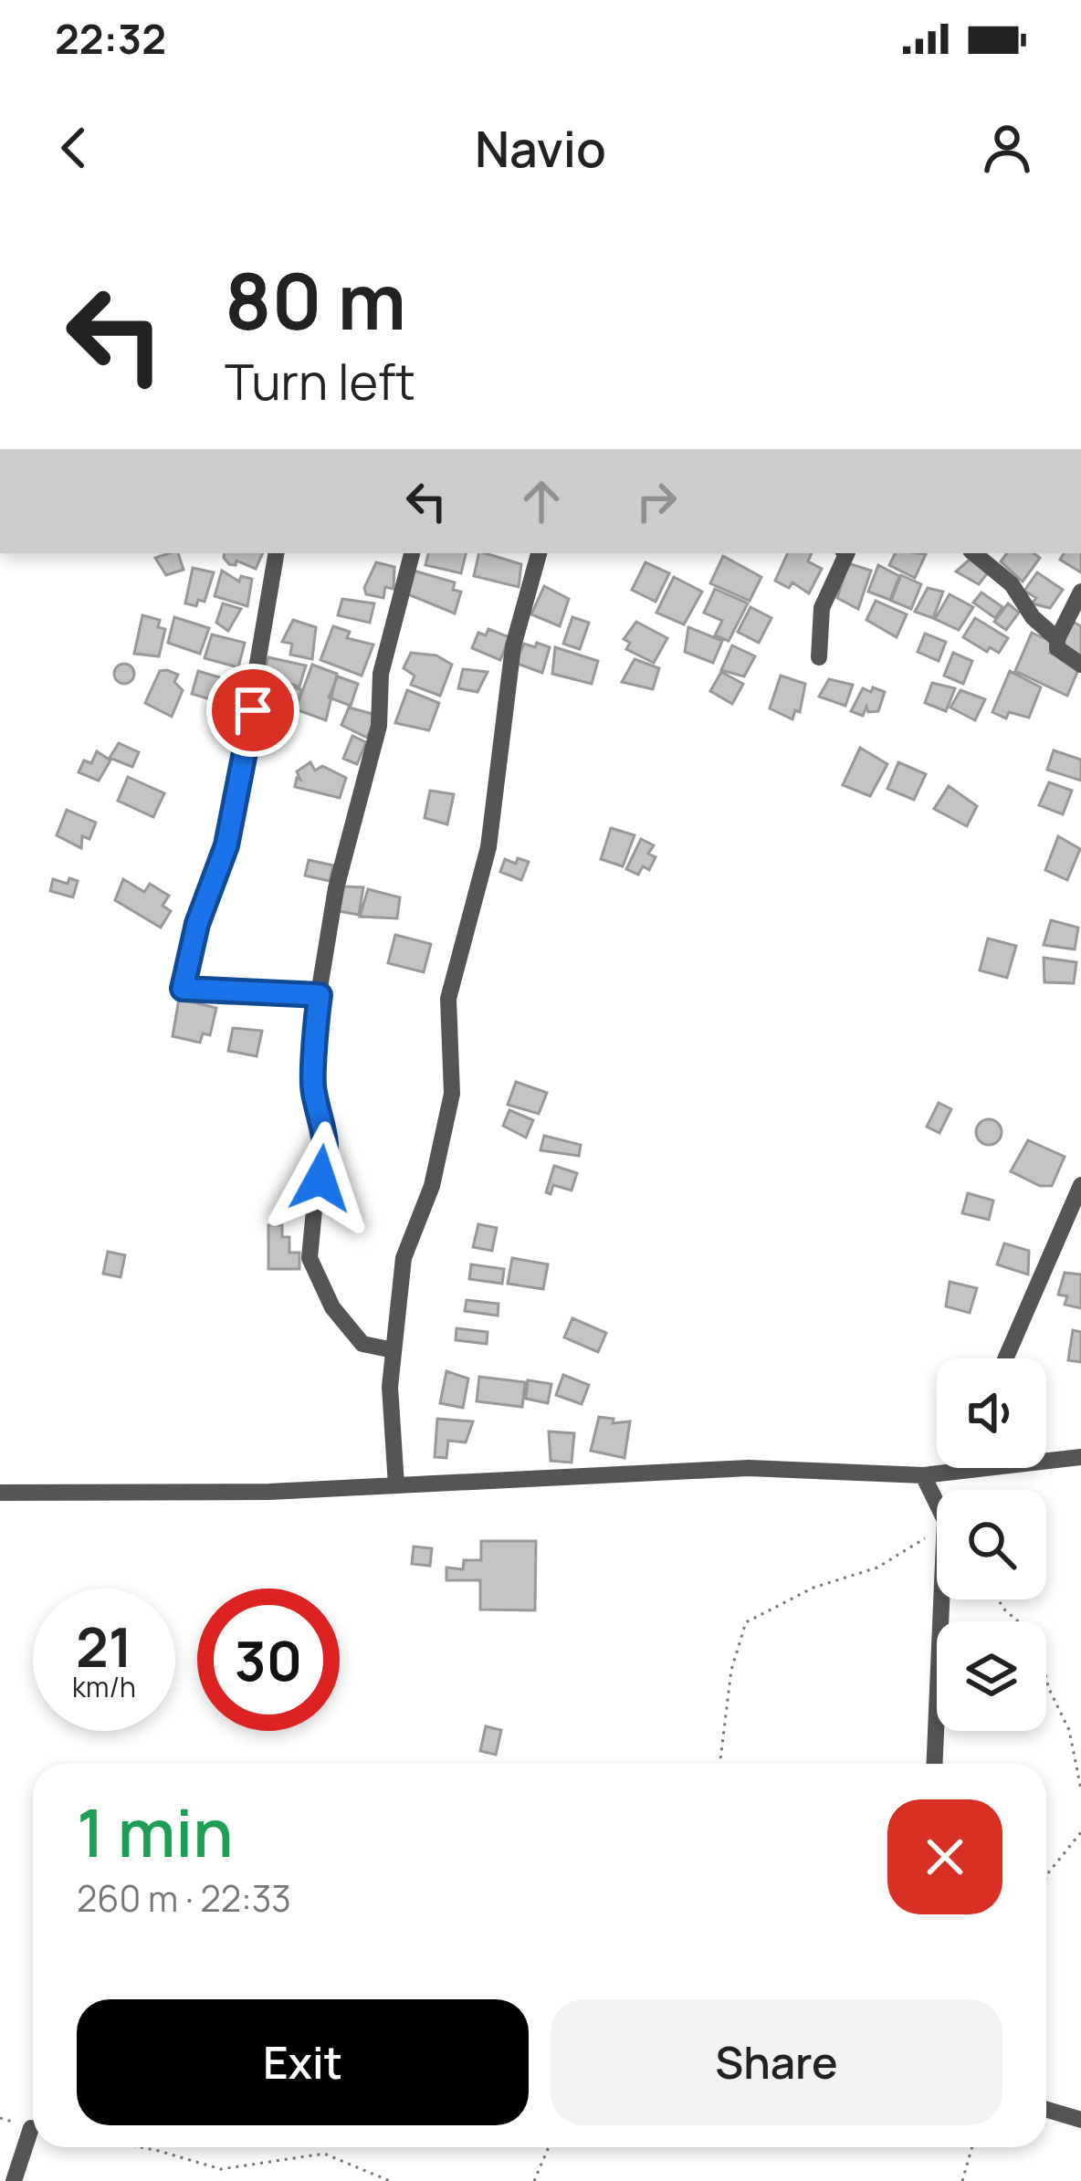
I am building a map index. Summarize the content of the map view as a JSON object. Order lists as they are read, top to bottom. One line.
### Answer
{"page":{"status":"22:32","header":"Navio","turn":["80 m","Turn left"],"speed":"21 km/h","limit":"30","heading":["1 min","260 m · 22:33"],"buttons":["Exit","Share"]}}
